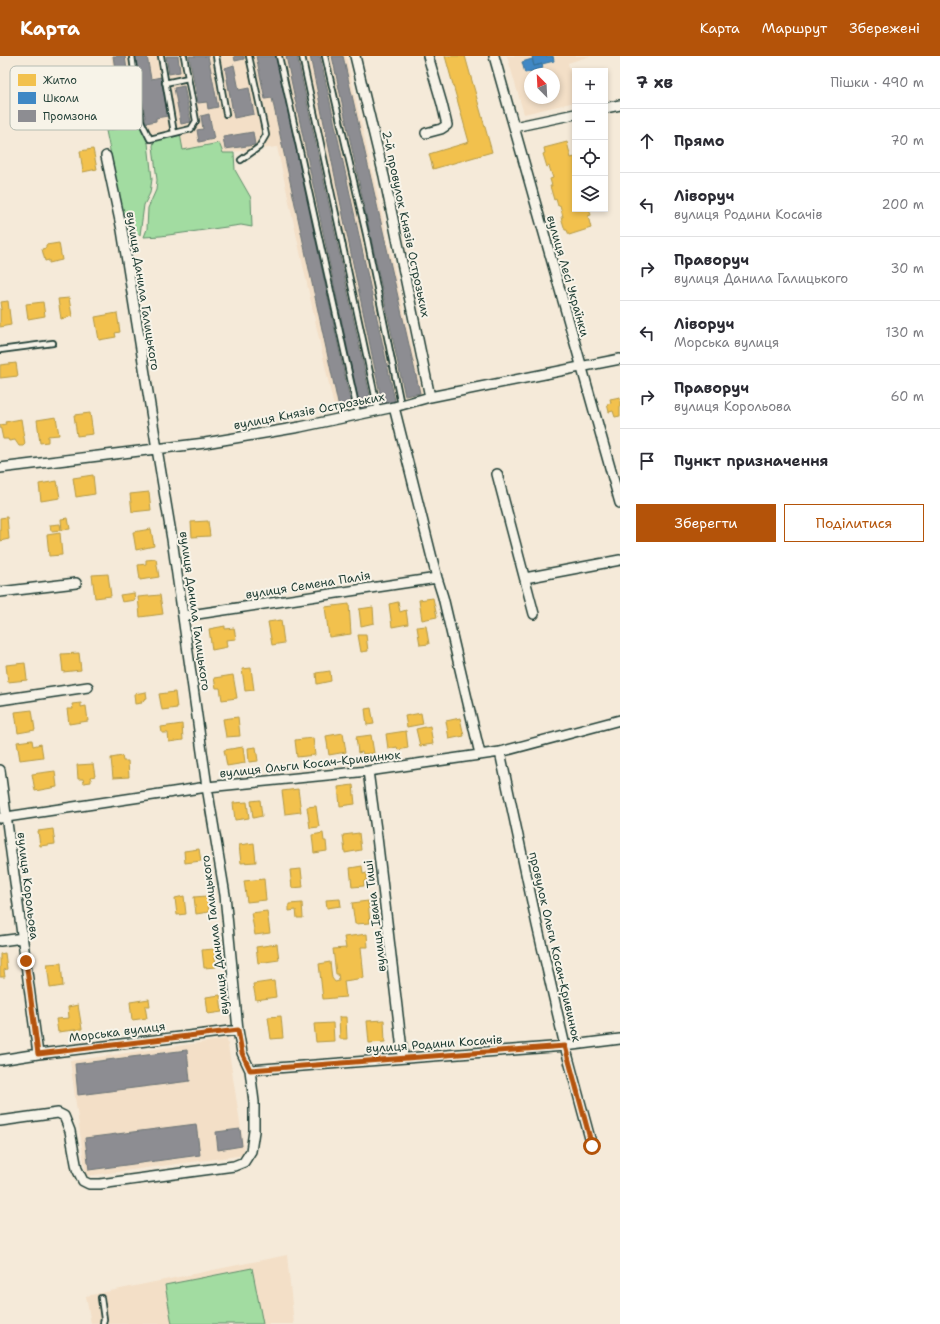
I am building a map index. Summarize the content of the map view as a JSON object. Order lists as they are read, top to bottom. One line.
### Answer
{"streets":{"street":["2-й провулок Князів Острозьких","вулиця Лесі Українки","вулиця Данила Галицького","вулиця Князів Острозьких","вулиця Семена Палія","вулиця Ольги Косач-Кривинюк","вулиця Корольова","вулиця Івана Тиші","провулок Ольги Косач-Кривинюк","Морська вулиця","вулиця Родини Косачів"]},"crossings":[["2-й провулок Князів Острозьких","вулиця Князів Острозьких"],["вулиця Лесі Українки","вулиця Князів Острозьких"],["вулиця Данила Галицького","вулиця Князів Острозьких"],["вулиця Данила Галицького","вулиця Семена Палія"],["вулиця Данила Галицького","вулиця Ольги Косач-Кривинюк"],["вулиця Данила Галицького","Морська вулиця"],["вулиця Данила Галицького","вулиця Родини Косачів"],["вулиця Ольги Косач-Кривинюк","вулиця Корольова"],["вулиця Ольги Косач-Кривинюк","вулиця Івана Тиші"],["вулиця Ольги Косач-Кривинюк","провулок Ольги Косач-Кривинюк"],["вулиця Корольова","Морська вулиця"],["вулиця Івана Тиші","вулиця Родини Косачів"],["провулок Ольги Косач-Кривинюк","вулиця Родини Косачів"]],"legend":["Житло","Школи","Промзона"],"north":"top left","page":{"header":"Карта","nav":["Карта","Маршрут","Збережені"],"heading":["7 хв","Пішки · 490 m"],"map_buttons":["+","−"],"list":[["Прямо","70 m"],["Ліворуч","вулиця Родини Косачів","200 m"],["Праворуч","вулиця Данила Галицького","30 m"],["Ліворуч","Морська вулиця","130 m"],["Праворуч","вулиця Корольова","60 m"],"Пункт призначення"],"buttons":["Зберегти","Поділитися"]}}
